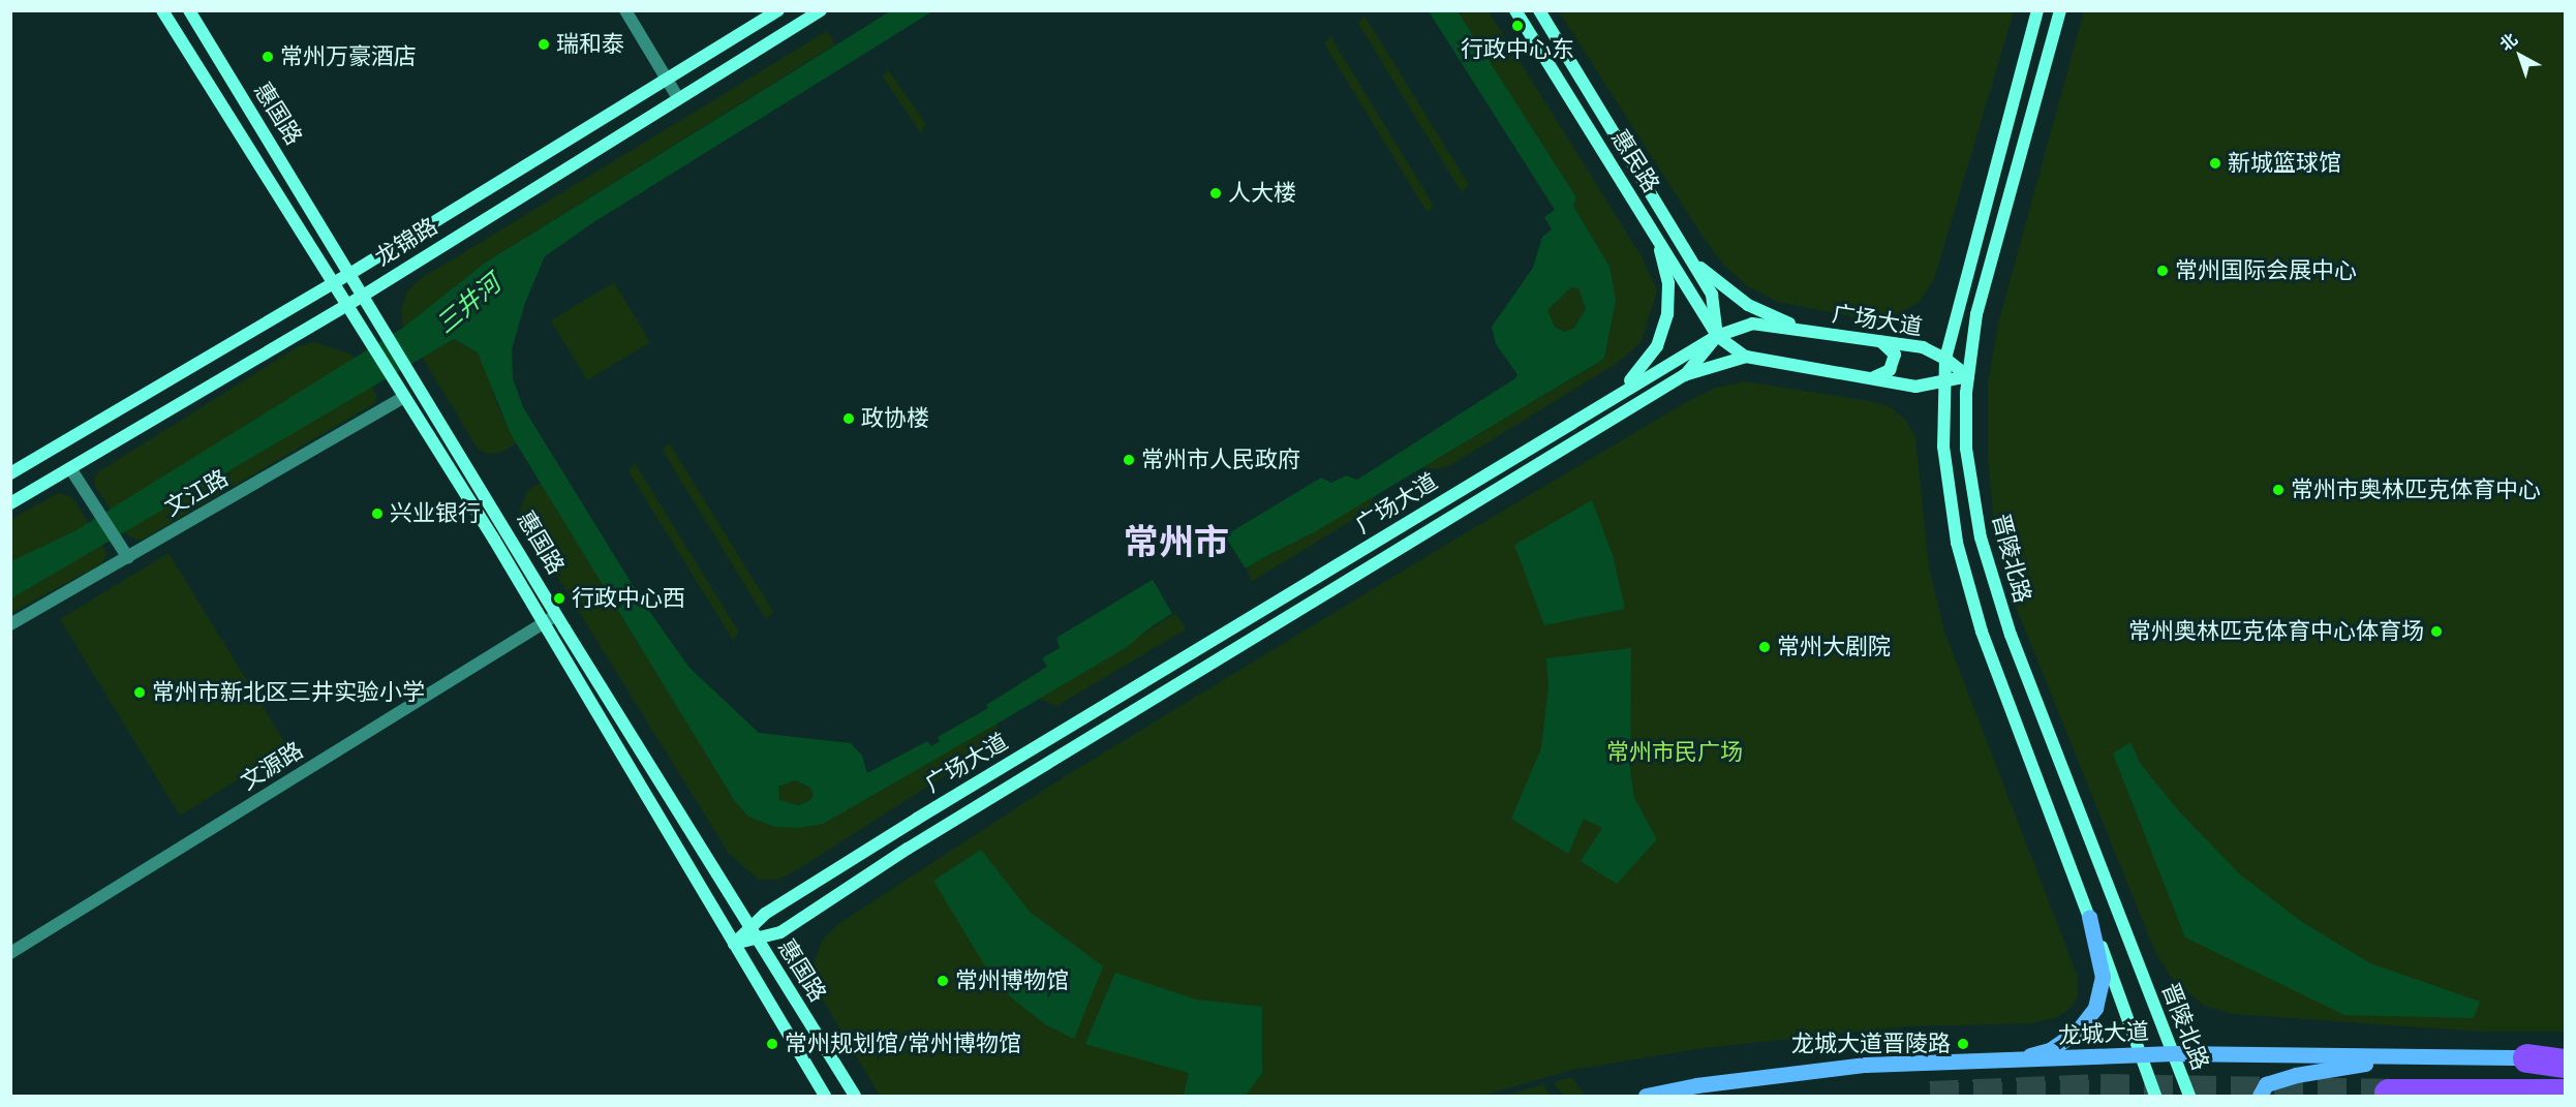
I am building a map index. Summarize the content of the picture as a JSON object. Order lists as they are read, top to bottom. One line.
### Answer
{"streets":{"main road":["龙城大道"],"street":["惠国路","惠民路","龙锦路","广场大道","文江路","晋陵北路","文源路"]},"crossings":[["惠国路","龙锦路"],["惠国路","广场大道"],["惠国路","文源路"],["惠民路","广场大道"],["广场大道","晋陵北路"],["晋陵北路","龙城大道"]],"districts":["常州市"],"water":["三井河"],"parks":["常州市民广场"],"places":["行政中心东","瑞和泰","常州万豪酒店","新城篮球馆","人大楼","常州国际会展中心","政协楼","常州市人民政府","常州市奥林匹克体育中心","兴业银行","行政中心西","常州奥林匹克体育中心体育场","常州大剧院","常州市新北区三井实验小学","常州博物馆","常州规划馆/常州博物馆","龙城大道晋陵路"],"north":"top left"}
